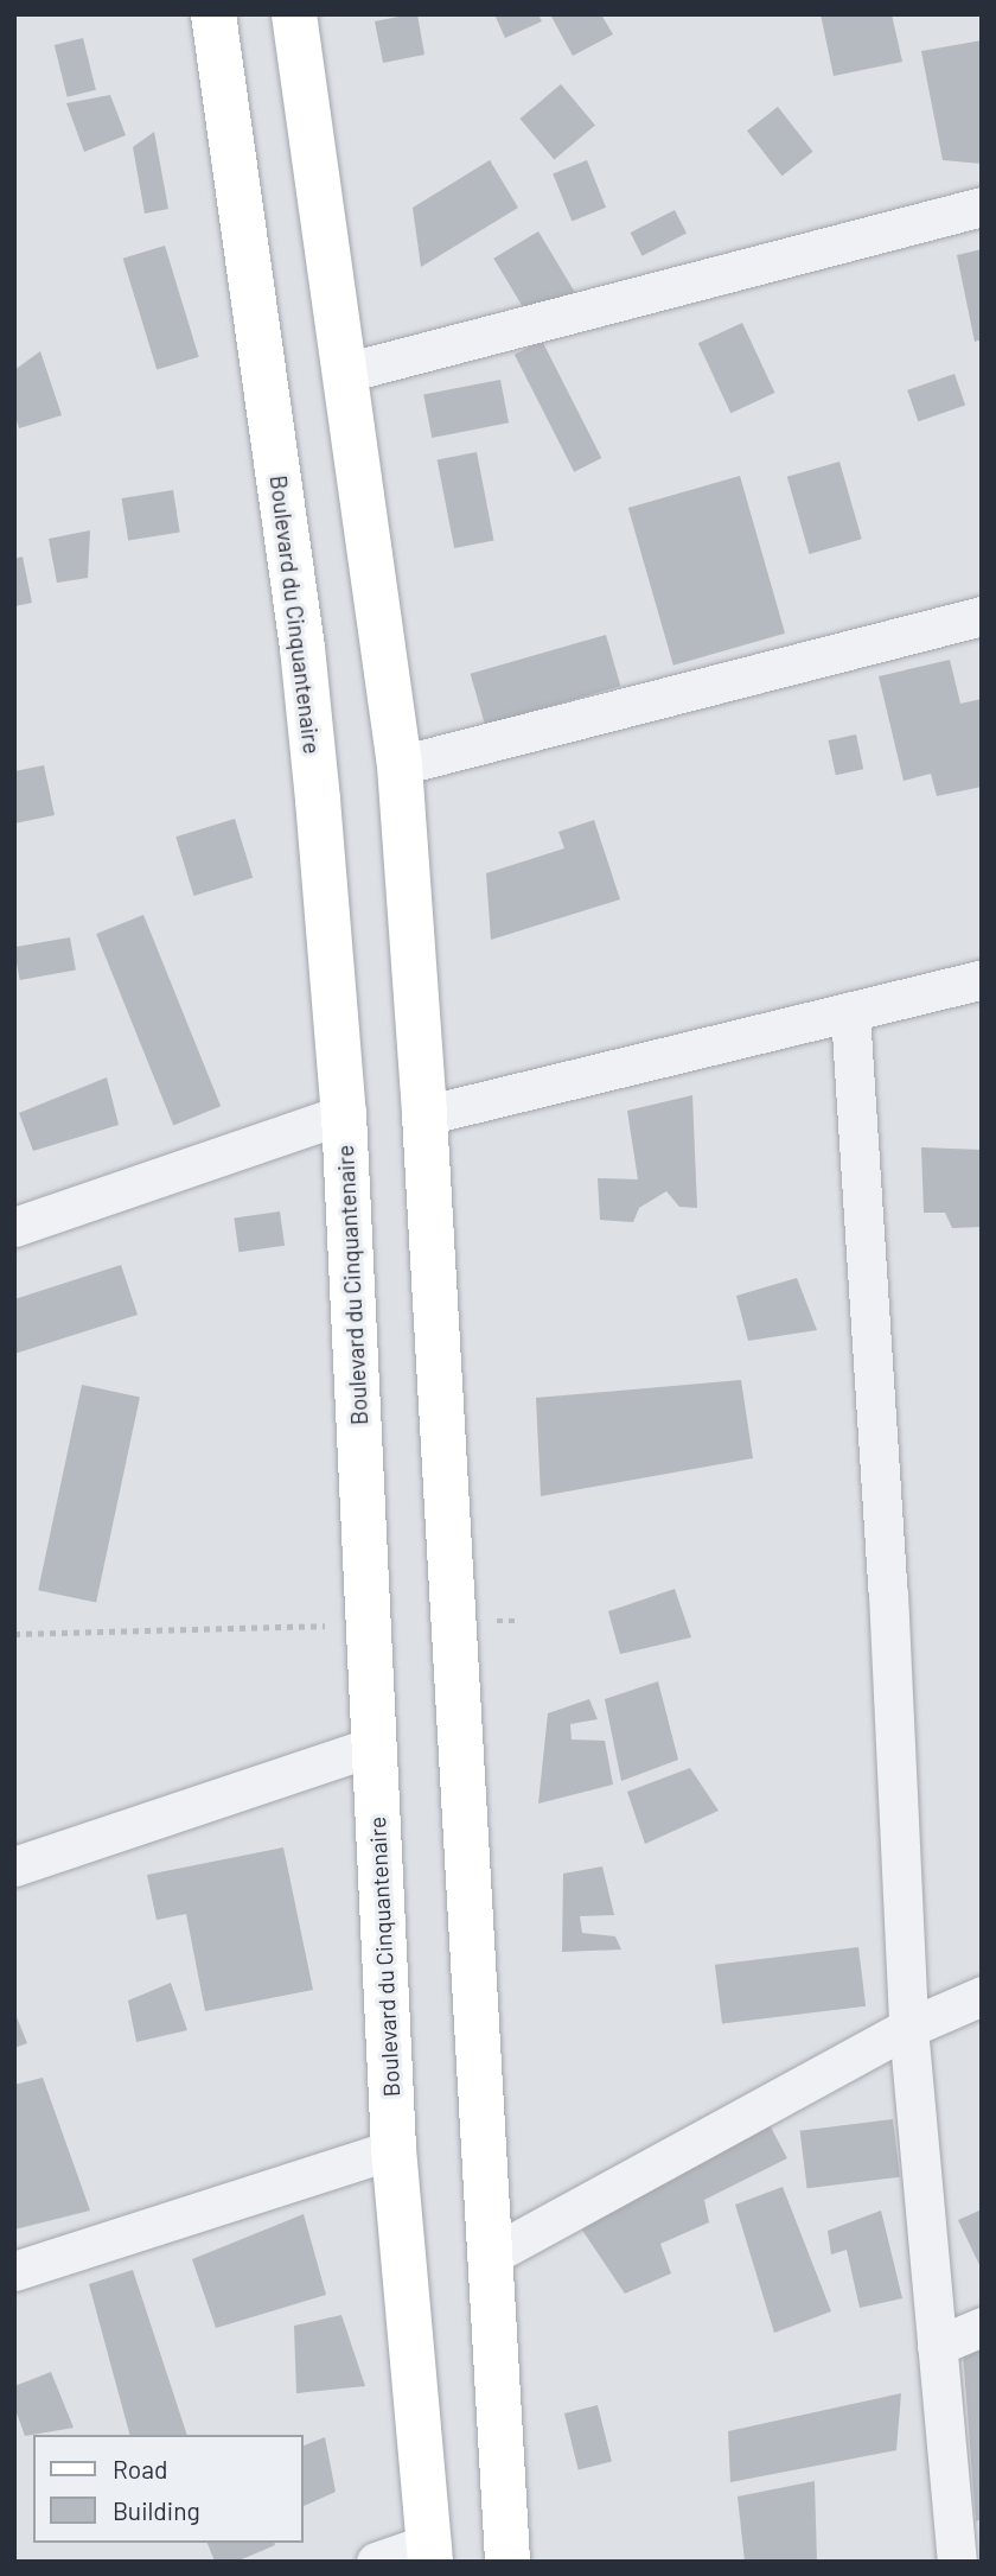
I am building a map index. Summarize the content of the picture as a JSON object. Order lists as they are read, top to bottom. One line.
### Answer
{"streets":{"main road":["Boulevard du Cinquantenaire"]},"legend":["Road","Building"]}
